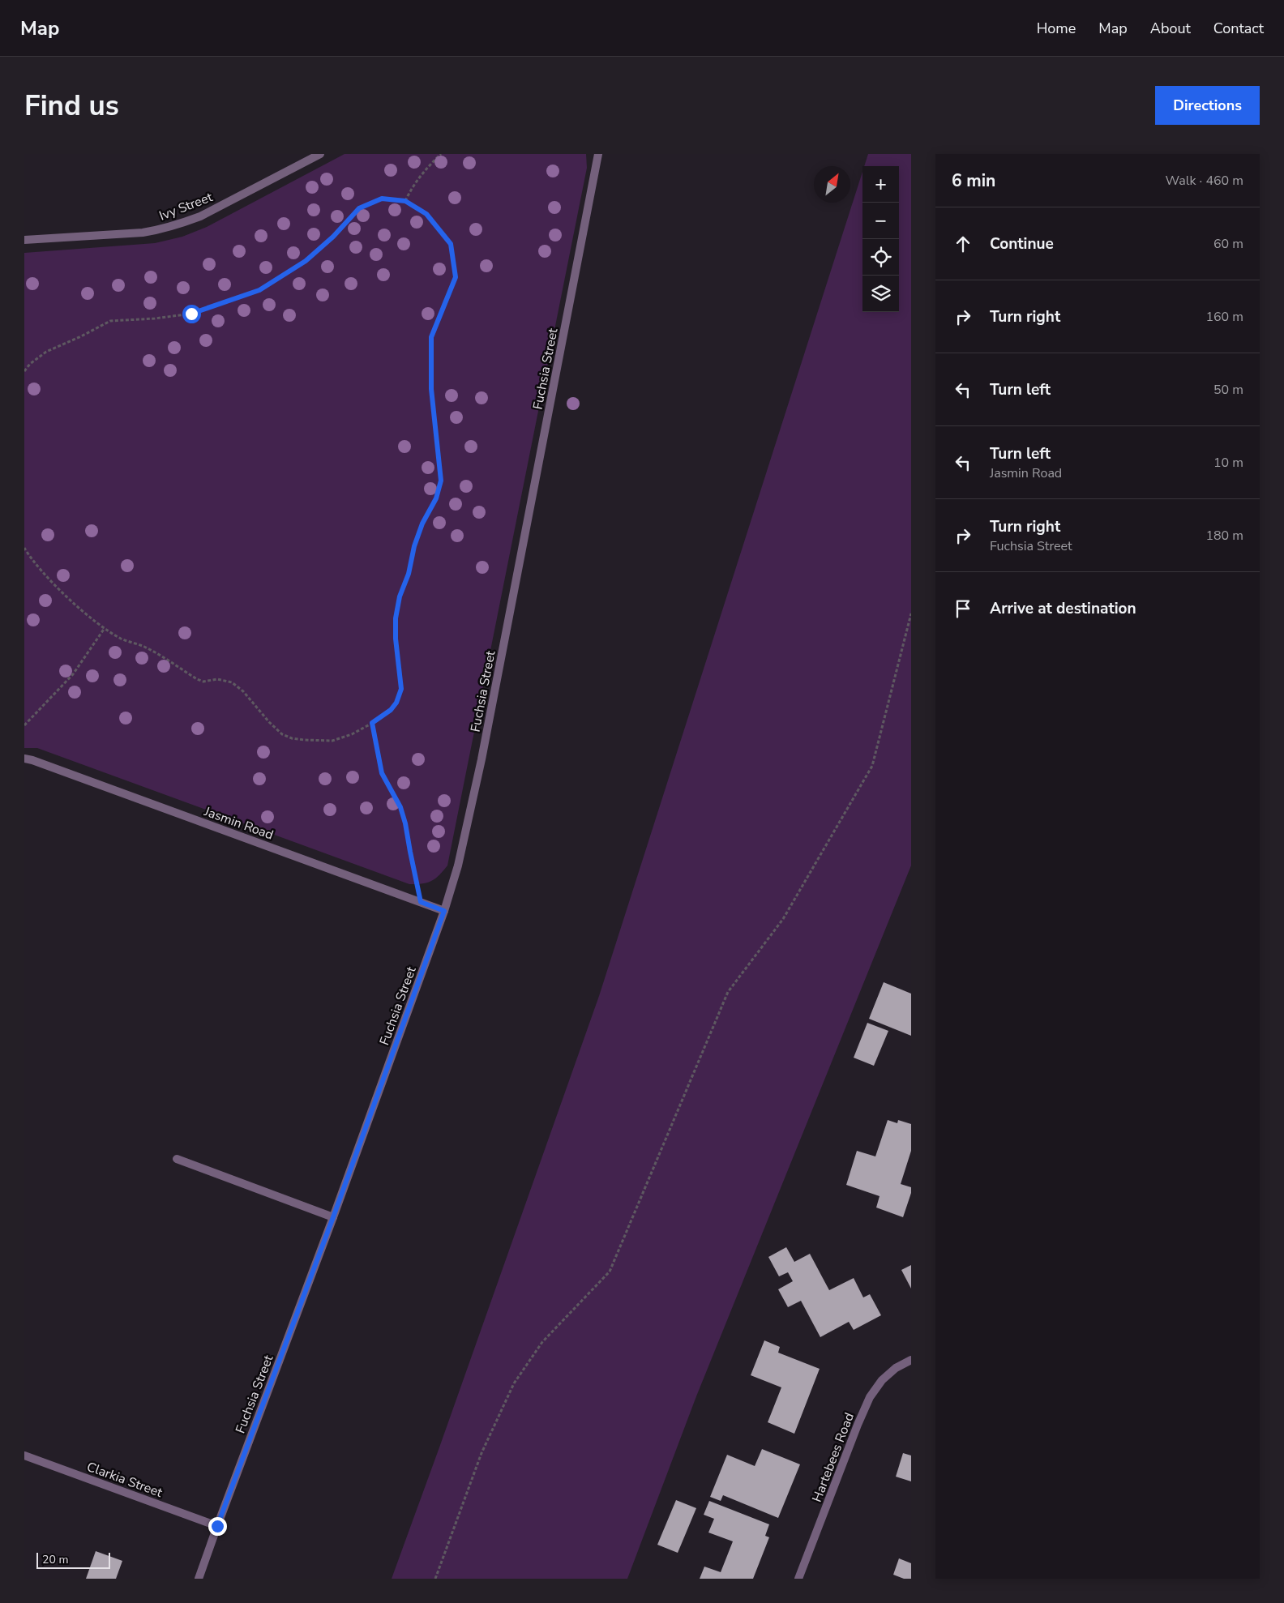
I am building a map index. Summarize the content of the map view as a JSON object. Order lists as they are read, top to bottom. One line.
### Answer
{"streets":{"street":["Ivy Street","Fuchsia Street","Jasmin Road","Hartebees Road","Clarkia Street"]},"crossings":[["Fuchsia Street","Jasmin Road"],["Fuchsia Street","Clarkia Street"]],"scale_bar":"20 m","north":"top right","page":{"header":"Map","nav":["Home","Map","About","Contact"],"buttons":"Directions","title":"Find us","heading":["6 min","Walk · 460 m"],"map_buttons":["+","−"],"list":[["Continue","60 m"],["Turn right","160 m"],["Turn left","50 m"],["Turn left","Jasmin Road","10 m"],["Turn right","Fuchsia Street","180 m"],"Arrive at destination"],"scale":"20 m"}}
